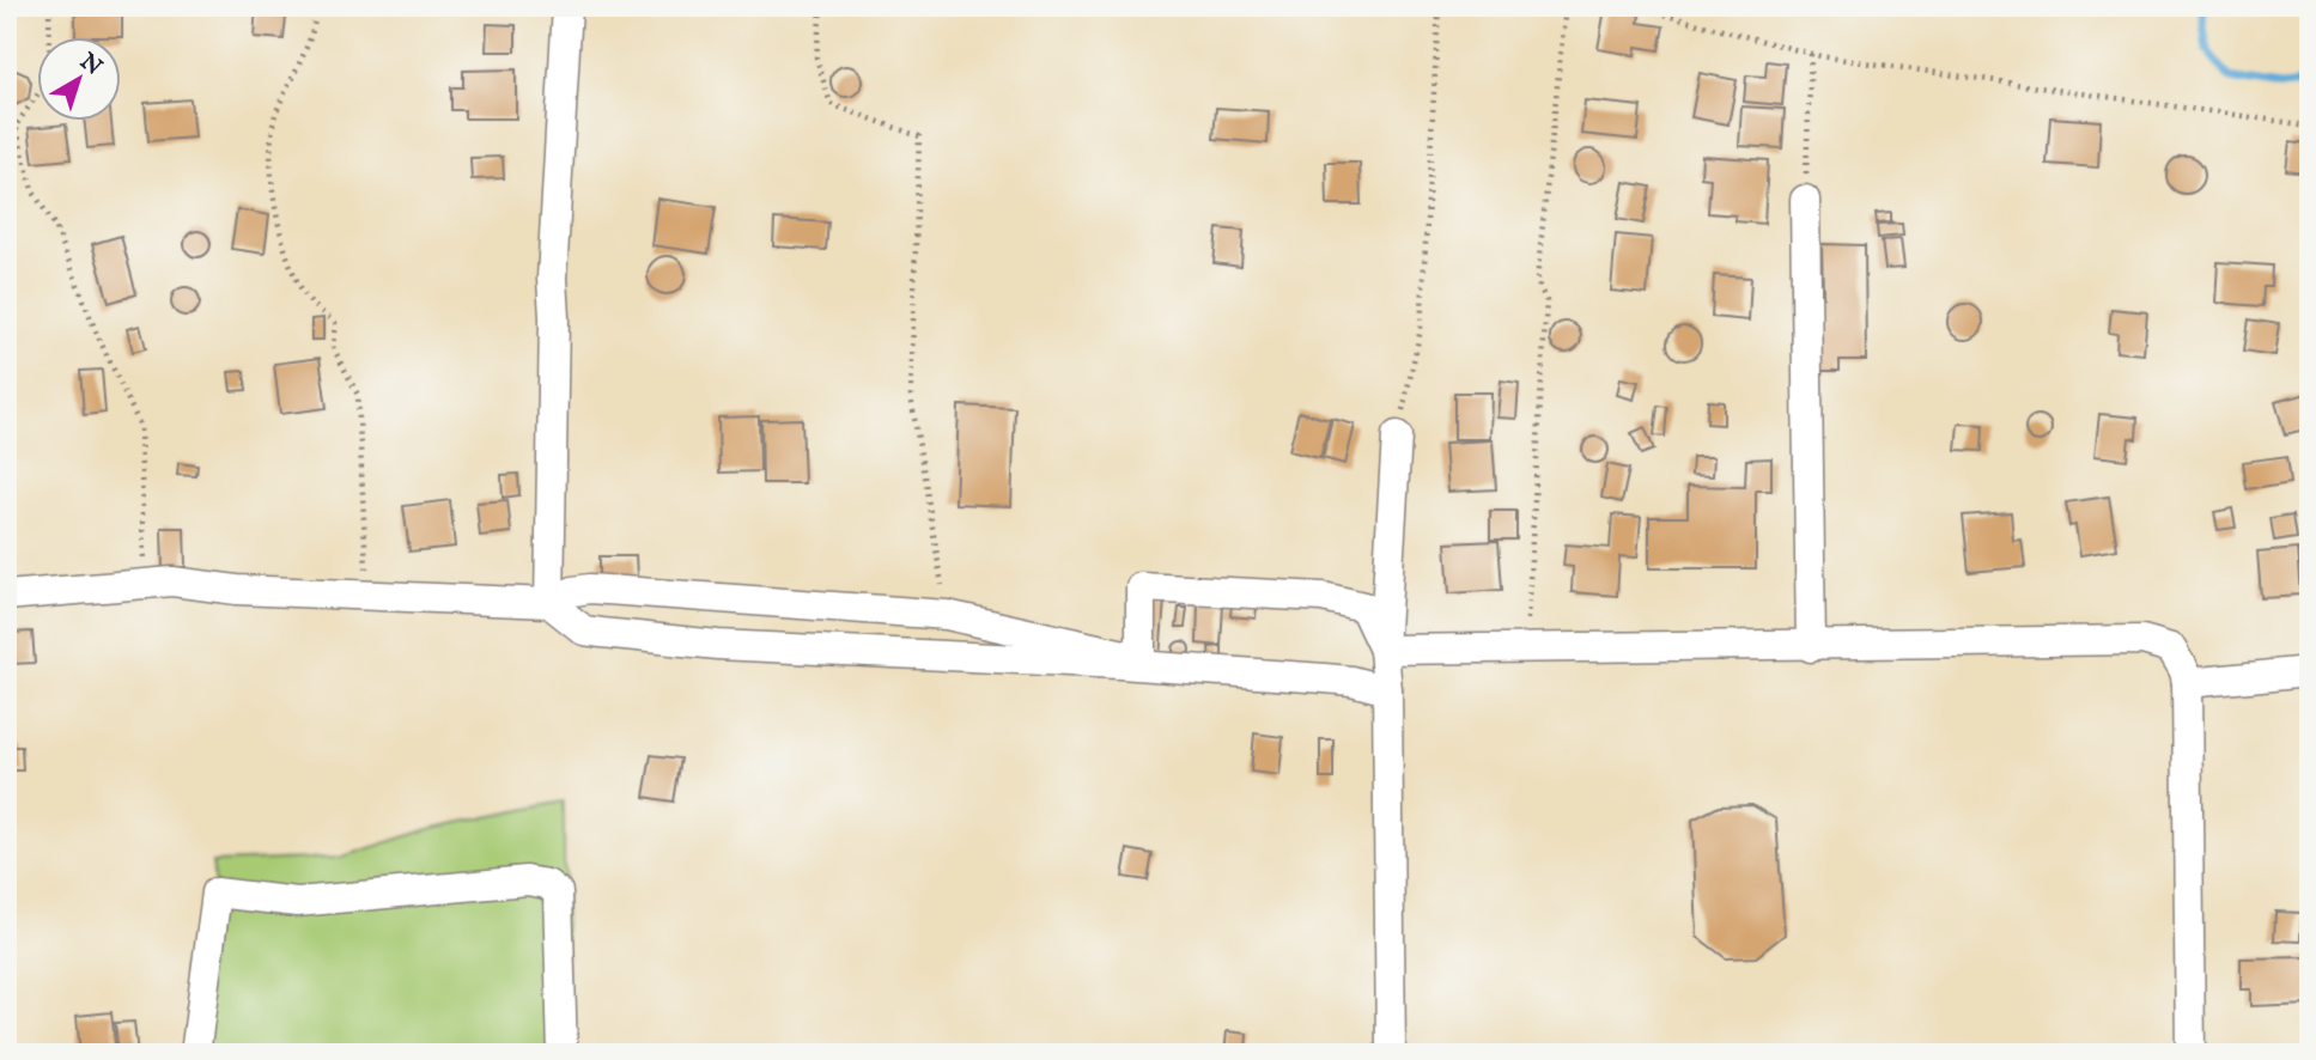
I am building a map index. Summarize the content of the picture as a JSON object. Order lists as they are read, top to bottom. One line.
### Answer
{"north":"top right"}
